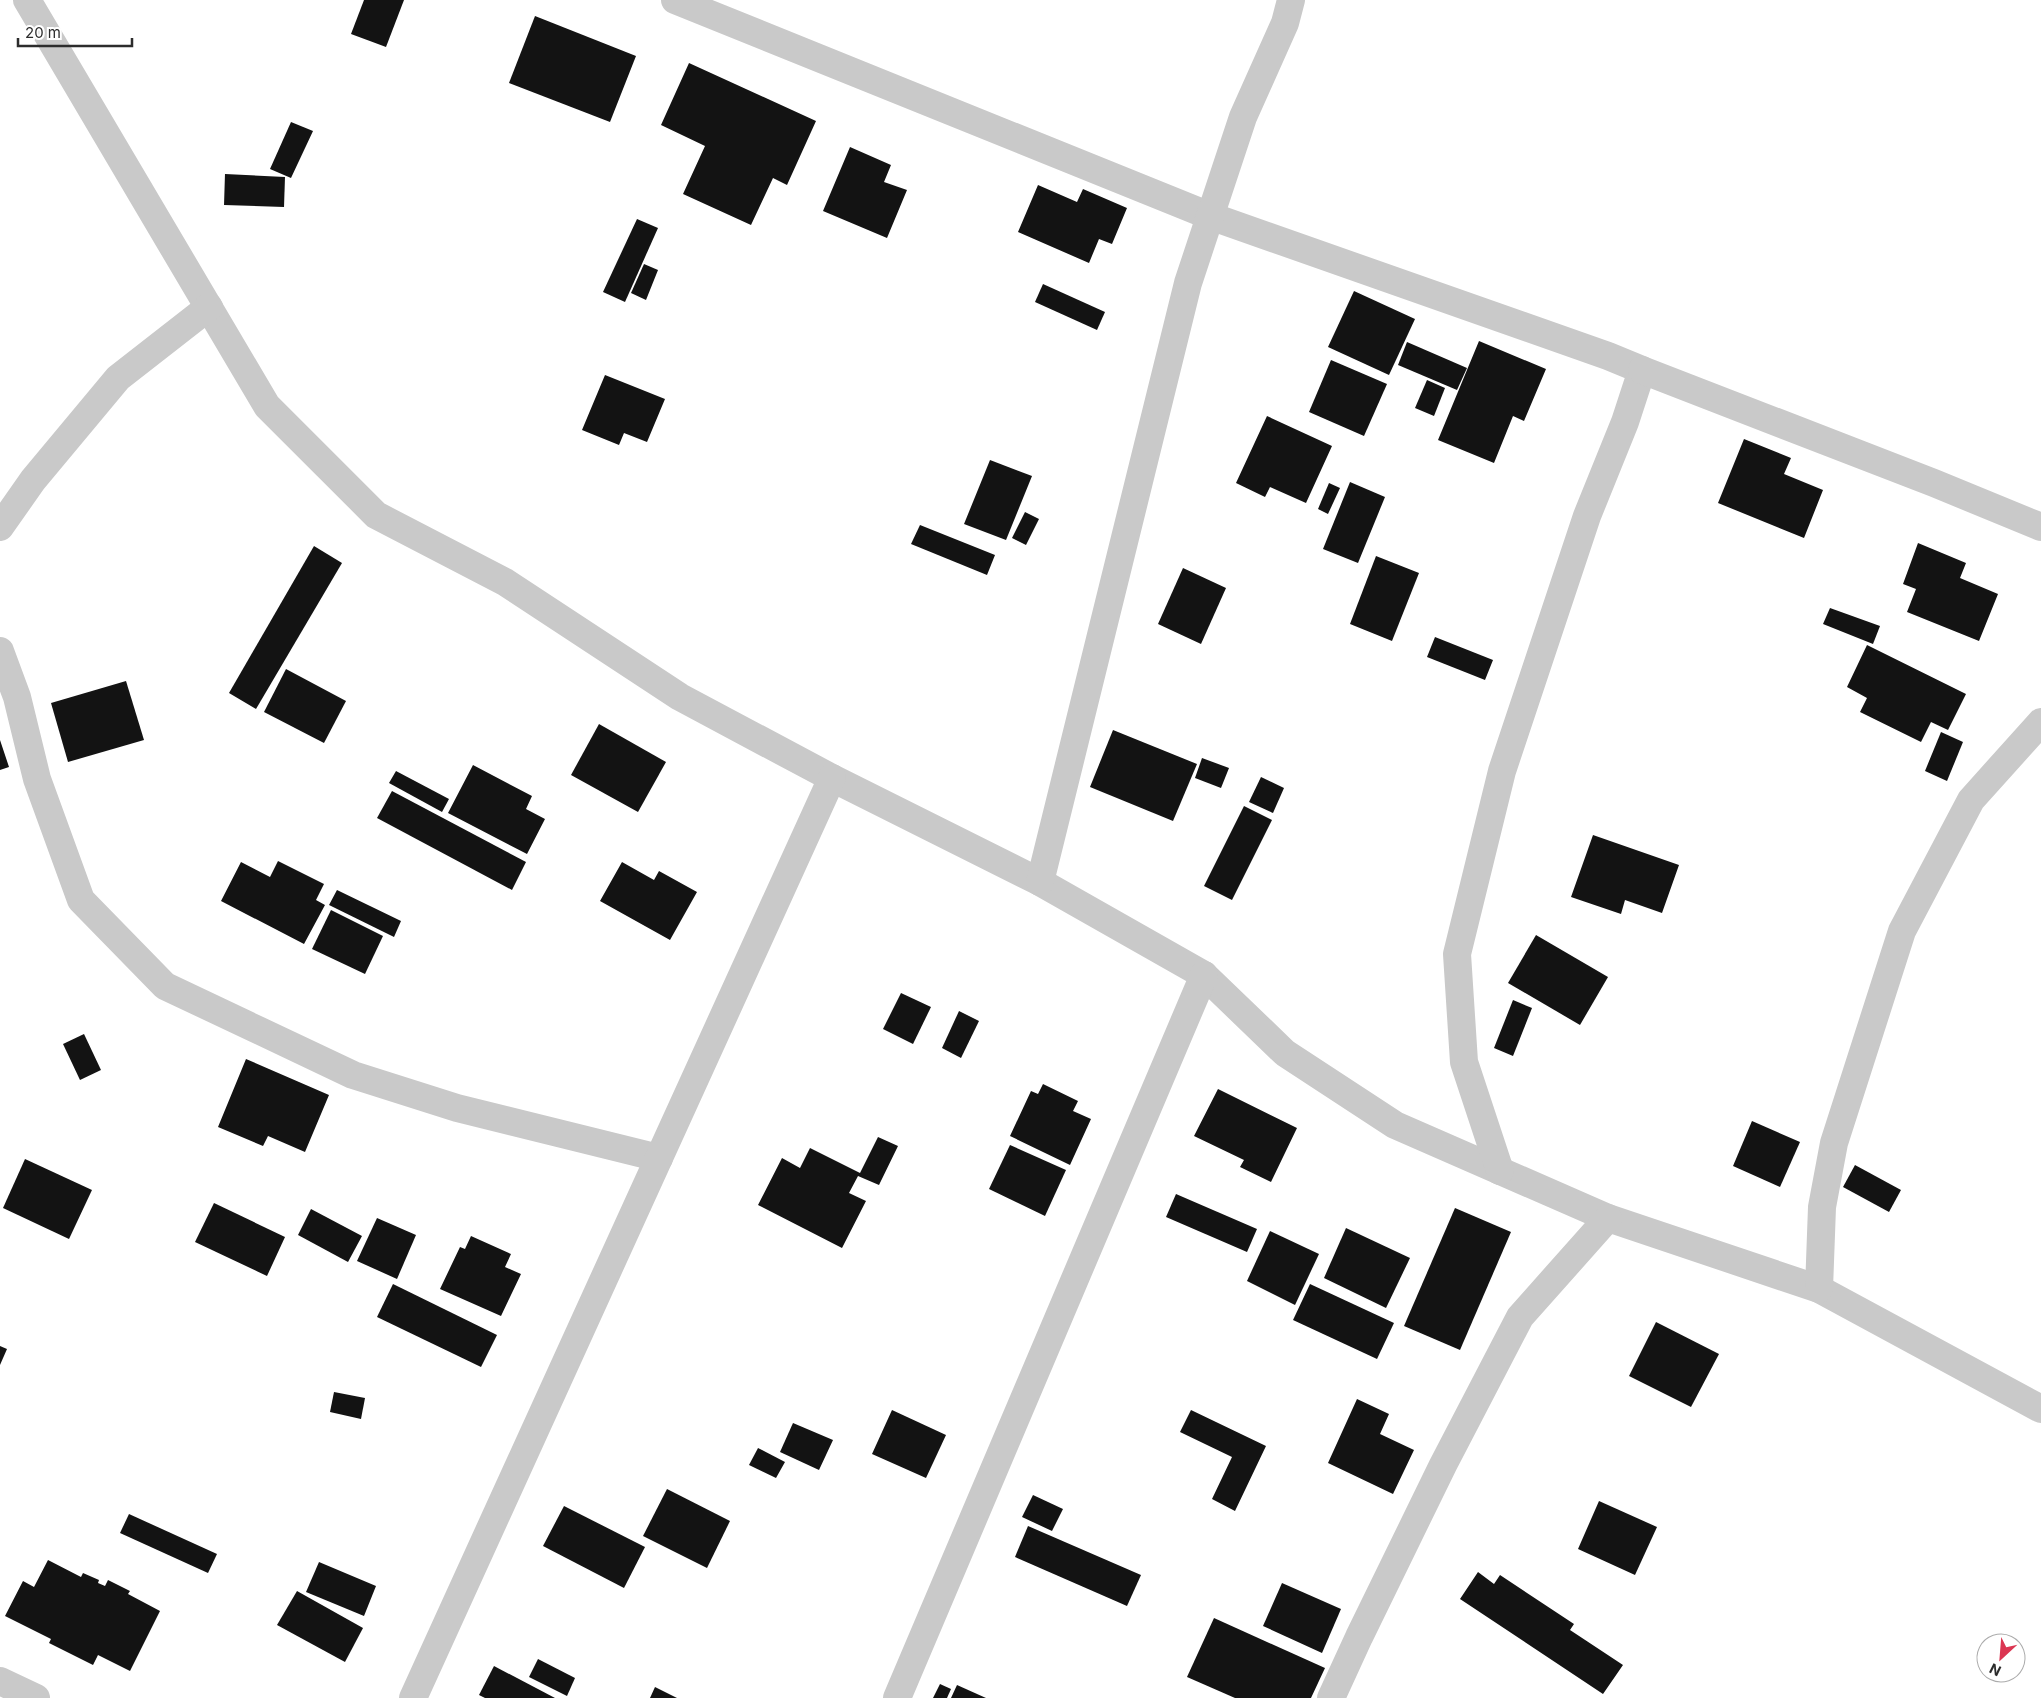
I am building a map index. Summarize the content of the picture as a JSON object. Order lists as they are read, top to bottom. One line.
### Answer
{"scale_bar":"20 m","north":"bottom left"}
